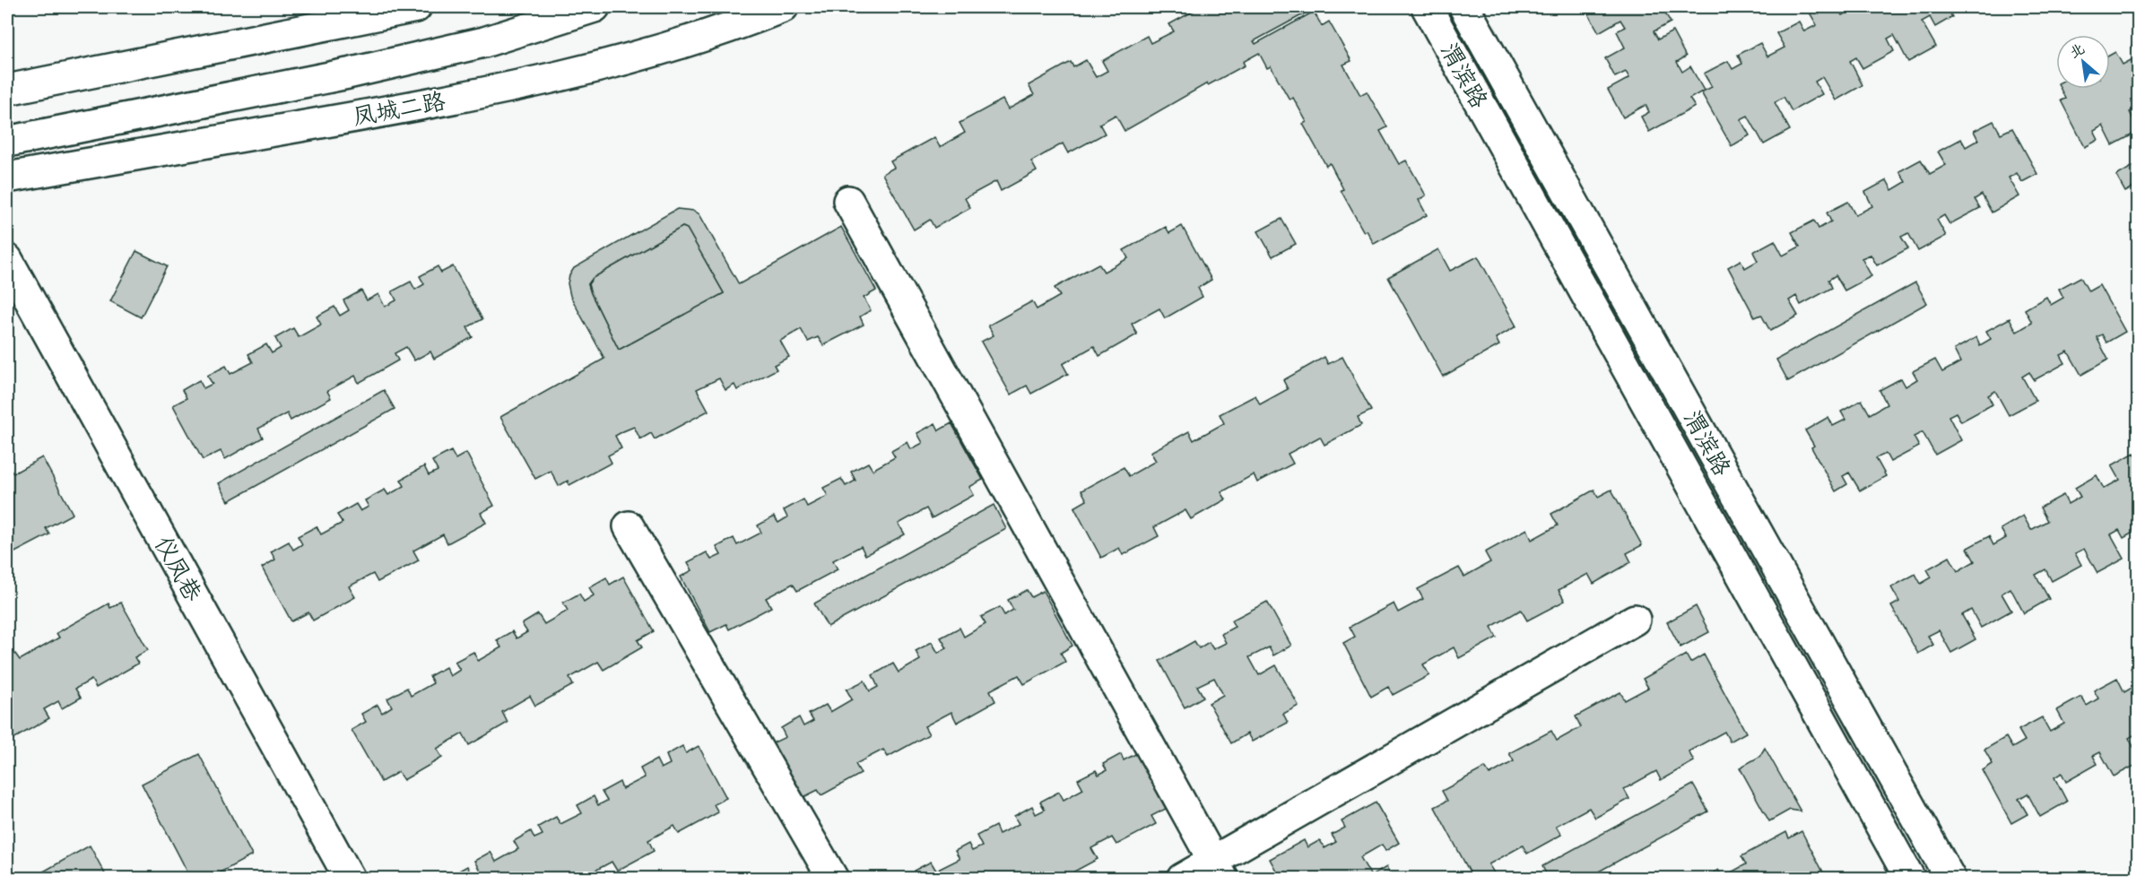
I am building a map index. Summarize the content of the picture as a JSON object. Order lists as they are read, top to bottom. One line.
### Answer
{"streets":{"street":["渭滨路","凤城二路","仪凤巷"]},"north":"top left"}
